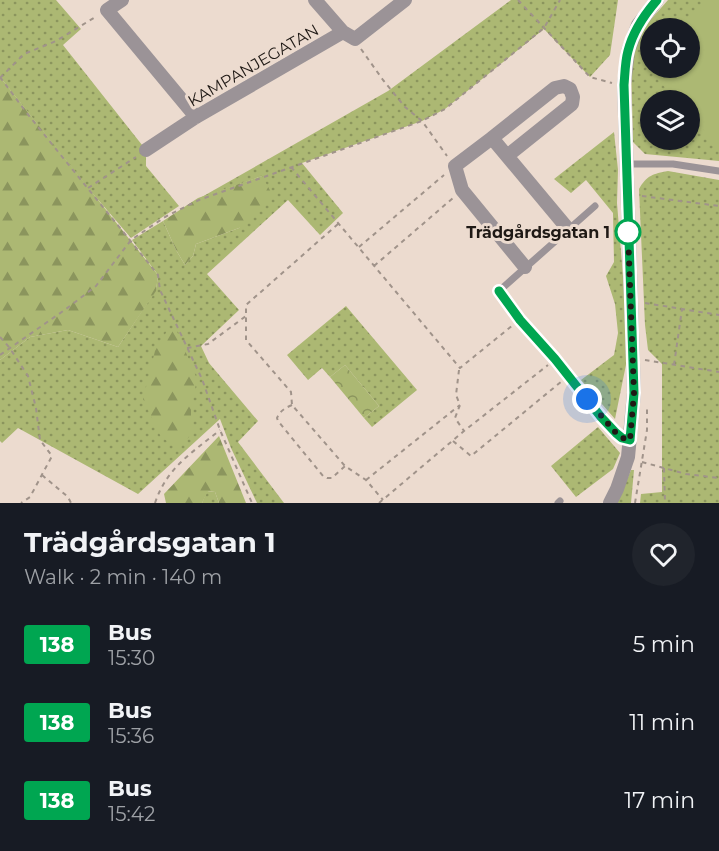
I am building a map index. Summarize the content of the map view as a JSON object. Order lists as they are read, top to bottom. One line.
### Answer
{"streets":{"street":["KAMPANJEGATAN"]},"places":["Trädgårdsgatan 1"],"lines":["bus line 138"],"page":{"heading":["Trädgårdsgatan 1","Walk · 2 min · 140 m"],"list":[{"mark":"138","name":"Bus","note":"15:30","value":"5 min"},{"mark":"138","name":"Bus","note":"15:36","value":"11 min"},{"mark":"138","name":"Bus","note":"15:42","value":"17 min"}]}}
